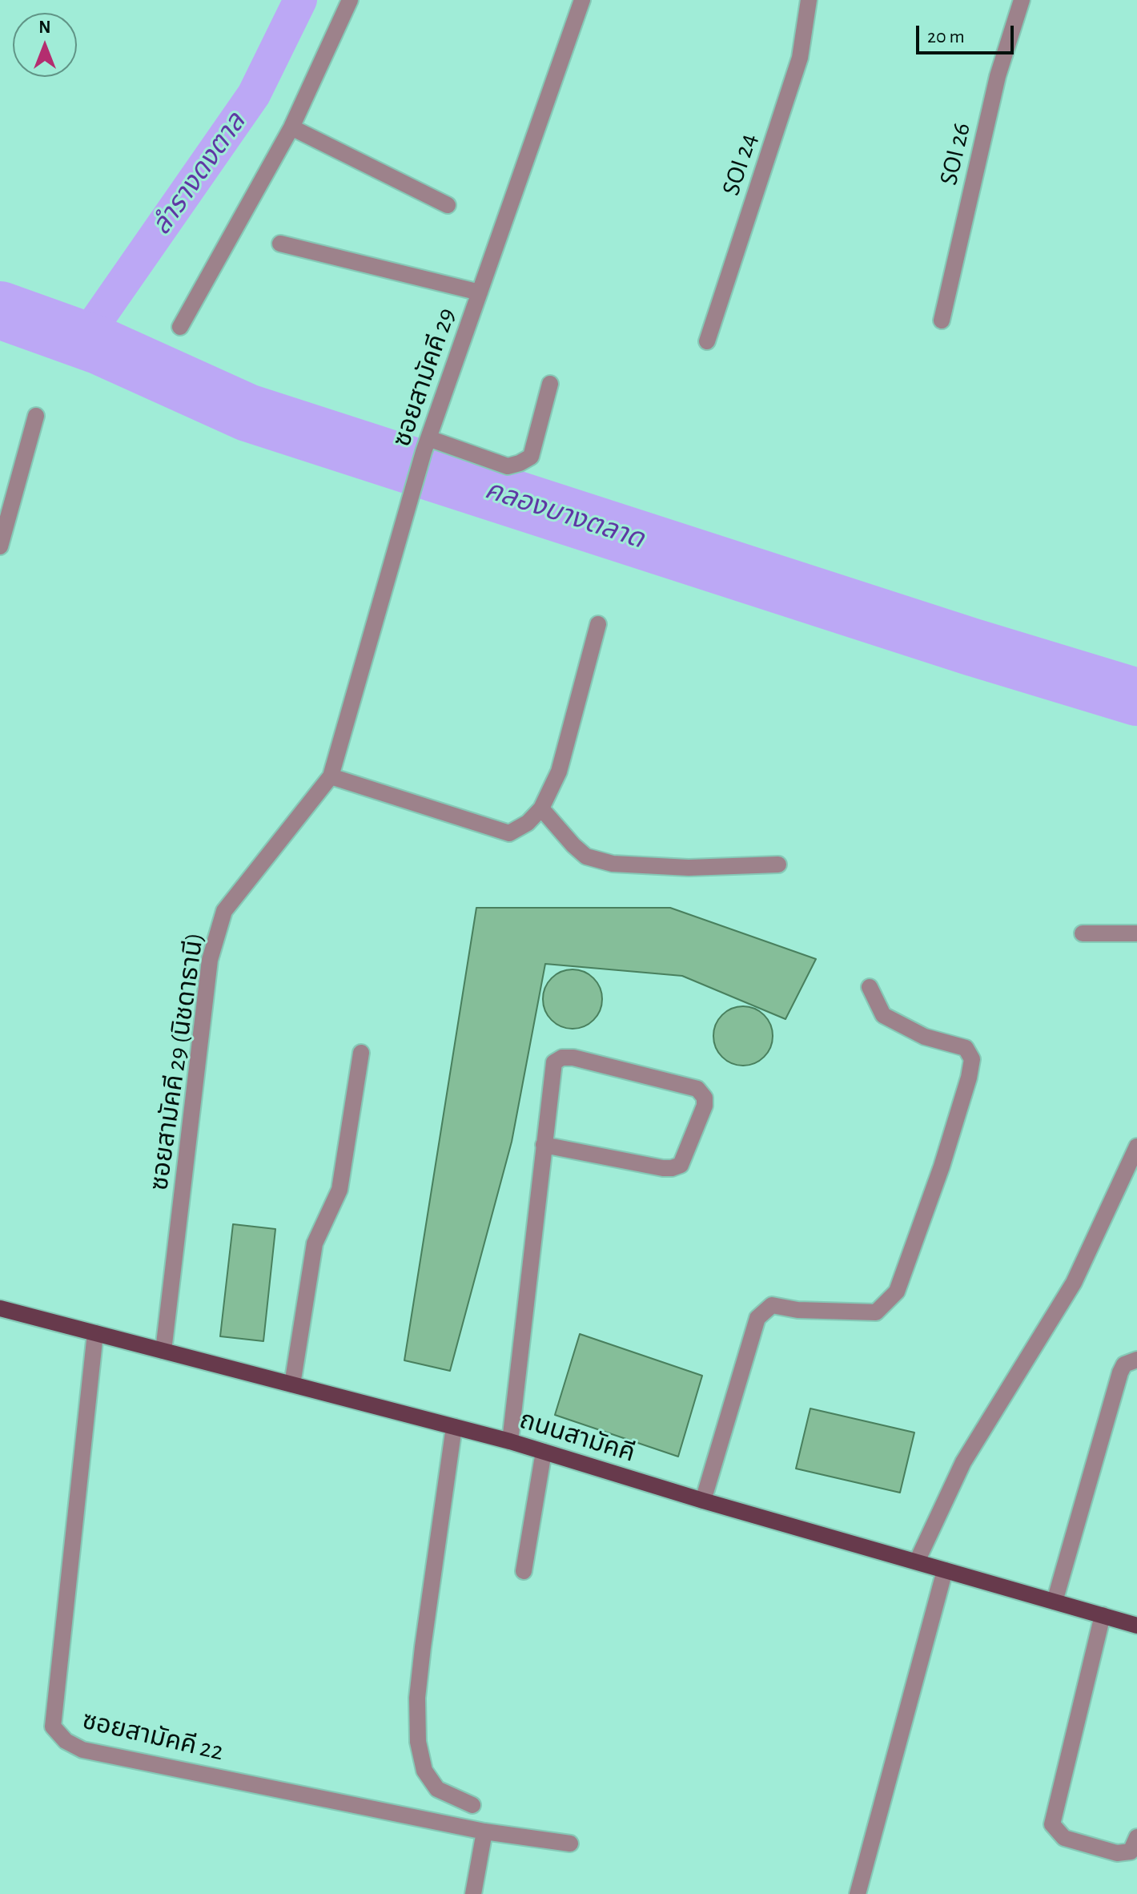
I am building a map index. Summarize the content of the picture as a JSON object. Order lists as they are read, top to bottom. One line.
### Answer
{"streets":{"main road":["ถนนสามัคคี"],"street":["SOI 26","SOI 24","ซอยสามัคคี 29","ซอยสามัคคี 29 (นิชดาธานี)","ซอยสามัคคี 22"]},"crossings":[["ซอยสามัคคี 29","ซอยสามัคคี 29 (นิชดาธานี)"],["ซอยสามัคคี 29 (นิชดาธานี)","ถนนสามัคคี"],["ถนนสามัคคี","ซอยสามัคคี 22"]],"water":["ลำรางดงตาล","คลองบางตลาด"],"scale_bar":"20 m","north":"top"}
